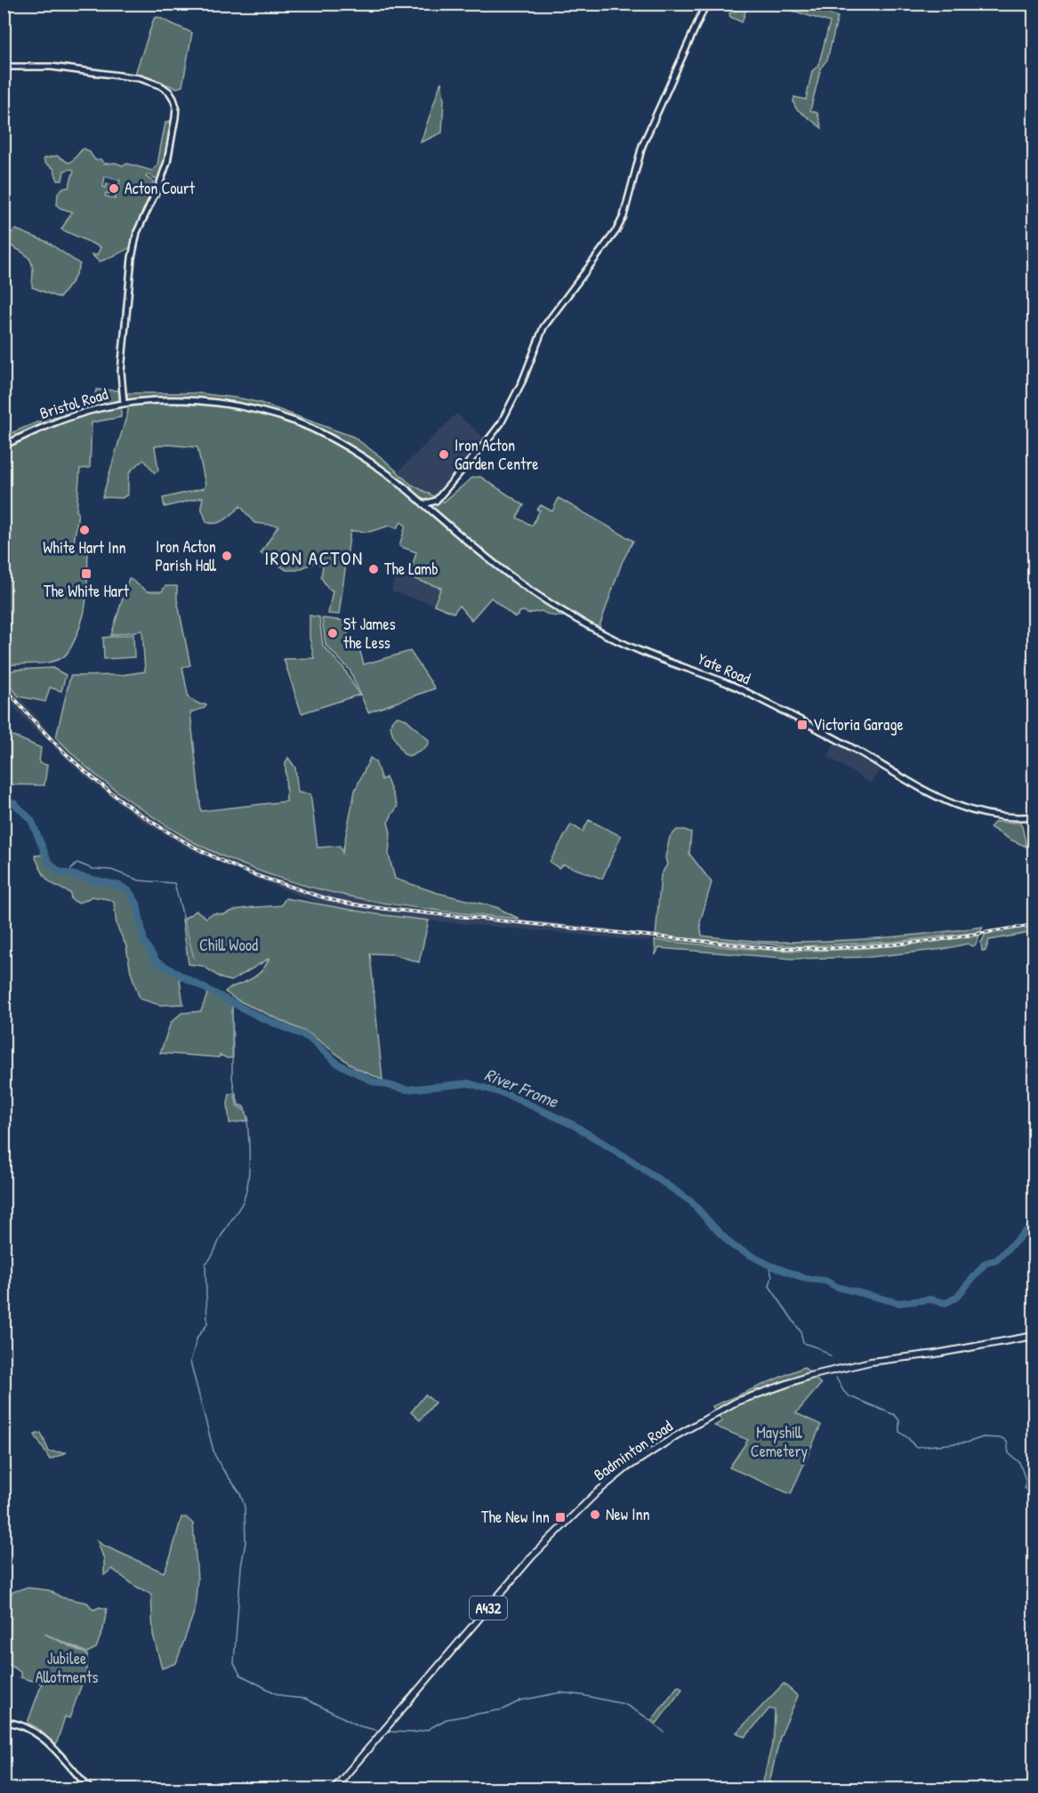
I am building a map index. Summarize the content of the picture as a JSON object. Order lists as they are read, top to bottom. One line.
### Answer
{"streets":{"main road":["Bristol Road","Yate Road","Badminton Road","A432"]},"crossings":[["Bristol Road","Yate Road"]],"districts":["IRON ACTON"],"water":["River Frome"],"parks":["Chill Wood","Mayshill Cemetery","Jubilee Allotments"],"places":{"other":["Acton Court","Iron Acton Garden Centre","White Hart Inn","Iron Acton Parish Hall","The Lamb","St James the Less","New Inn"],"transit":["The White Hart","Victoria Garage","The New Inn"]}}
